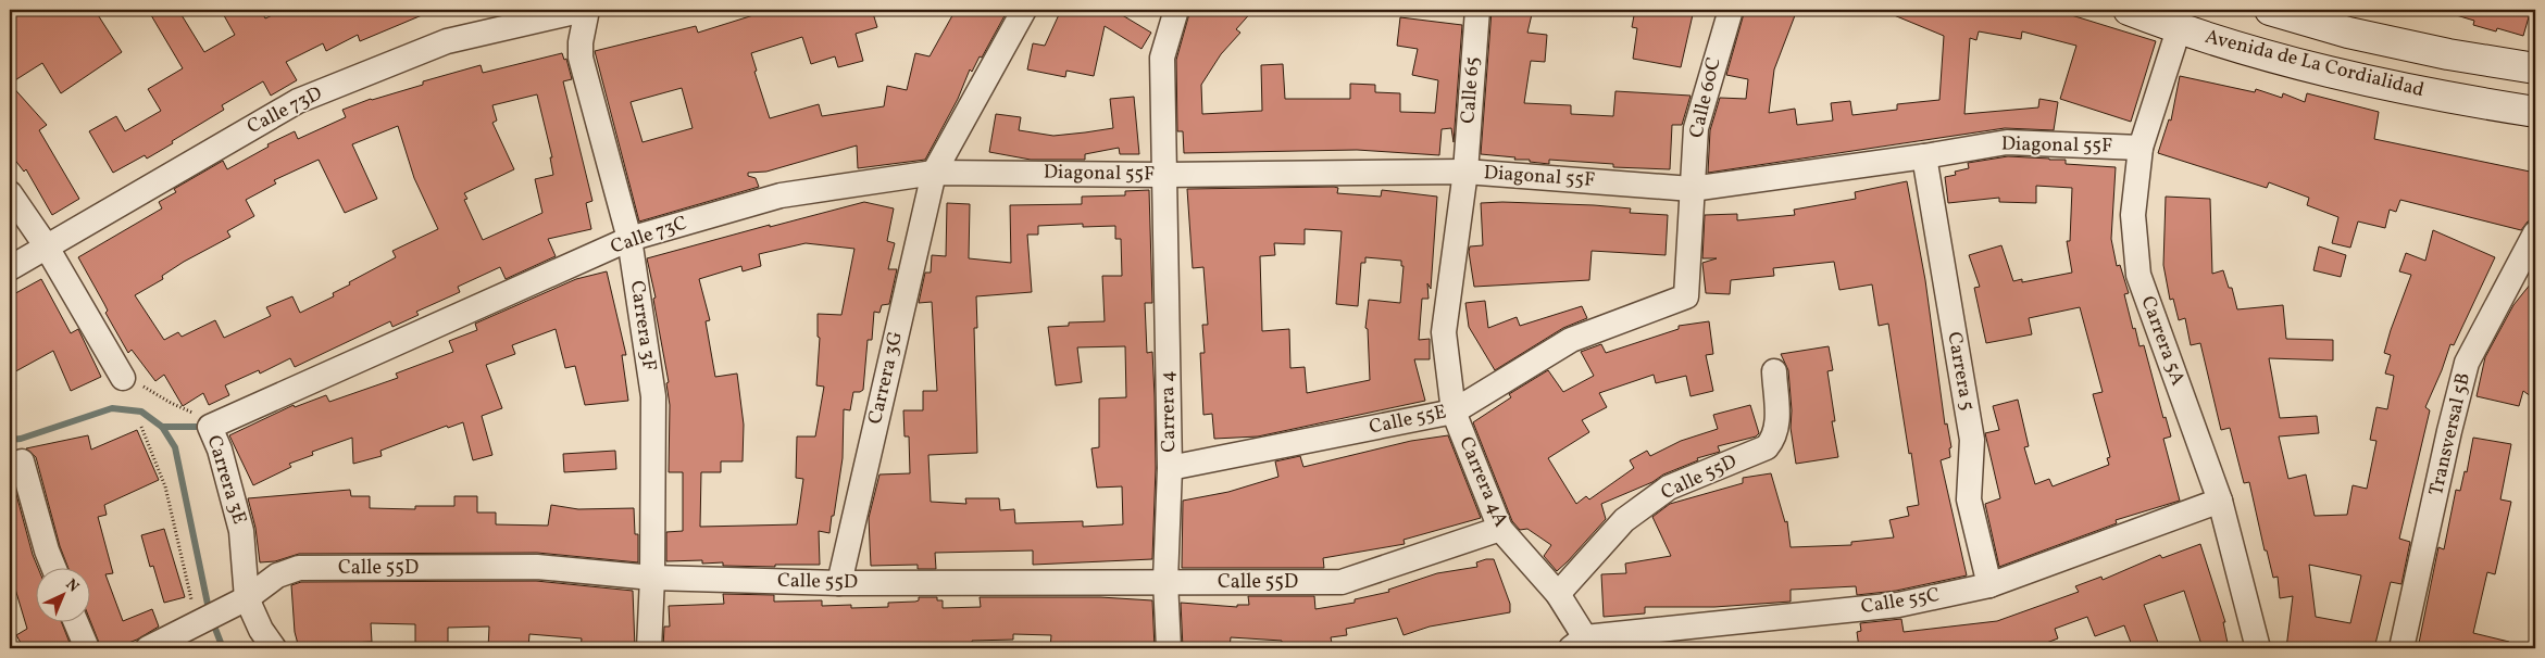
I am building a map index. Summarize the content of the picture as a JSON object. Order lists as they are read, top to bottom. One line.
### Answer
{"streets":{"main road":["Avenida de La Cordialidad"],"street":["Calle 65","Calle 60C","Calle 73D","Diagonal 55F","Calle 73C","Carrera 3F","Carrera 5A","Carrera 5","Carrera 3G","Carrera 4","Calle 55E","Transversal 5B","Calle 55D","Carrera 3E","Carrera 4A","Calle 55C"]},"crossings":[["Avenida de La Cordialidad","Carrera 5A"],["Calle 65","Diagonal 55F"],["Calle 65","Carrera 4A"],["Calle 60C","Diagonal 55F"],["Calle 60C","Calle 55E"],["Calle 73D","Carrera 3F"],["Diagonal 55F","Calle 73C"],["Diagonal 55F","Carrera 5A"],["Diagonal 55F","Carrera 5"],["Diagonal 55F","Carrera 3G"],["Diagonal 55F","Carrera 4"],["Diagonal 55F","Carrera 4A"],["Calle 73C","Carrera 3F"],["Calle 73C","Carrera 3G"],["Calle 73C","Carrera 3E"],["Carrera 3F","Calle 55D"],["Carrera 5A","Calle 55C"],["Carrera 5","Calle 55C"],["Carrera 3G","Calle 55D"],["Carrera 4","Calle 55E"],["Carrera 4","Calle 55D"],["Calle 55E","Carrera 4A"],["Calle 55D","Carrera 3E"],["Calle 55D","Carrera 4A"],["Carrera 4A","Calle 55C"]],"north":"top right"}
